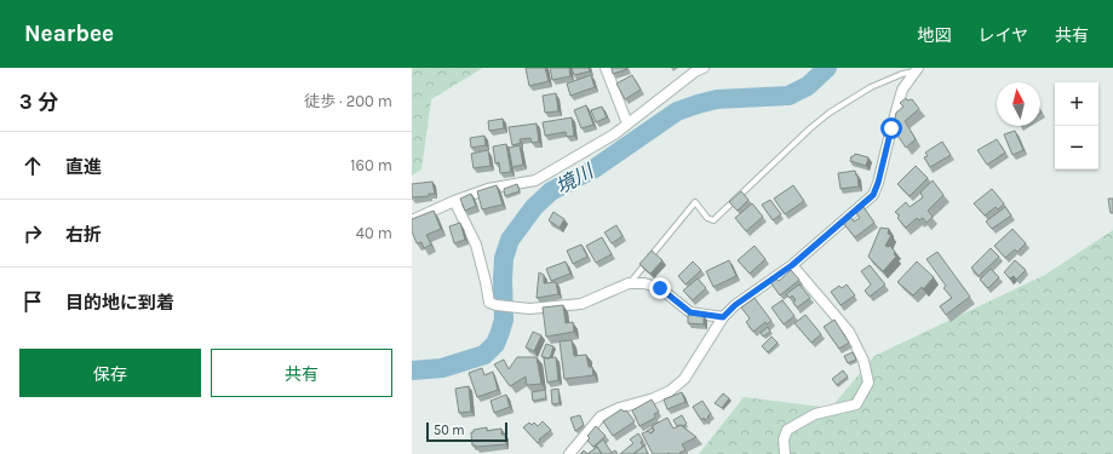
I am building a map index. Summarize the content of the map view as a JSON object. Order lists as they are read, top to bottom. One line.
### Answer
{"water":["境川"],"scale_bar":"50 m","north":"top","page":{"header":"Nearbee","nav":["地図","レイヤ","共有"],"heading":["3 分","徒歩 · 200 m"],"map_buttons":["+","−"],"list":[["直進","160 m"],["右折","40 m"],"目的地に到着"],"buttons":["保存","共有"],"scale":"50 m"}}
